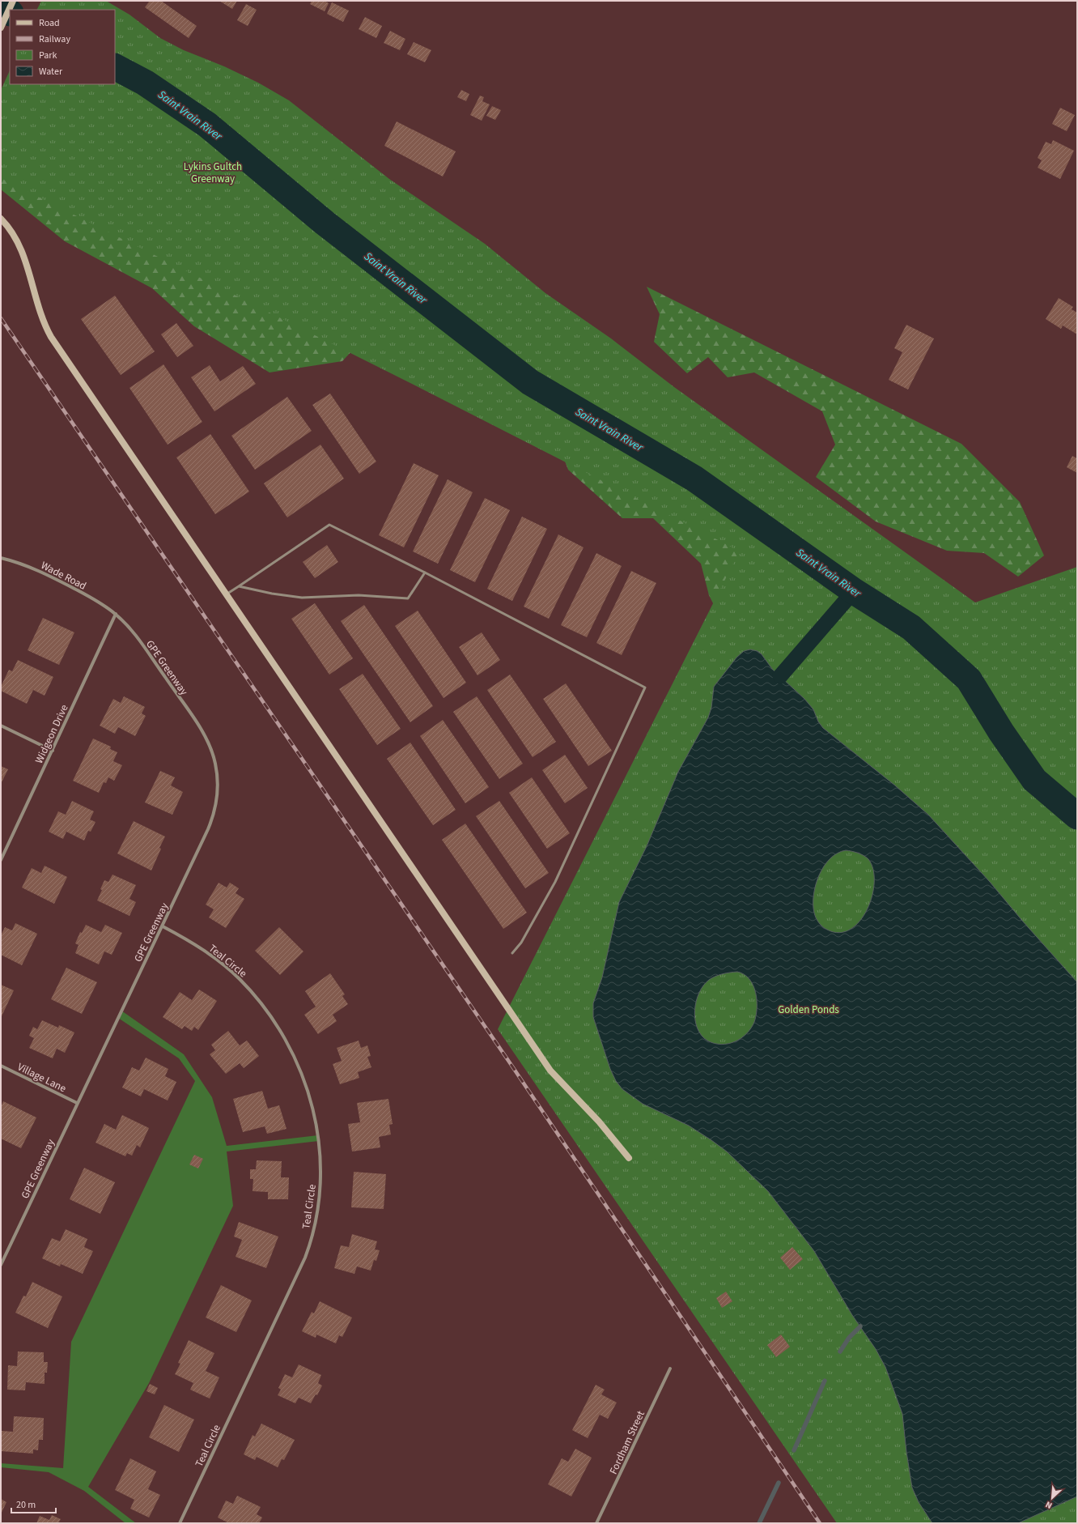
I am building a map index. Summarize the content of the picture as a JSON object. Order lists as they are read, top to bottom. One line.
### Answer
{"streets":{"street":["Wade Road","GPE Greenway","Widgeon Drive","Teal Circle","Village Lane","Fordham Street"]},"crossings":[["Wade Road","GPE Greenway"],["Wade Road","Widgeon Drive"],["GPE Greenway","Widgeon Drive"],["GPE Greenway","Teal Circle"],["GPE Greenway","Village Lane"]],"water":["Saint Vrain River"],"parks":["Lykins Gultch Greenway","Golden Ponds"],"legend":["Road","Railway","Park","Water"],"scale_bar":"20 m","north":"bottom left"}
